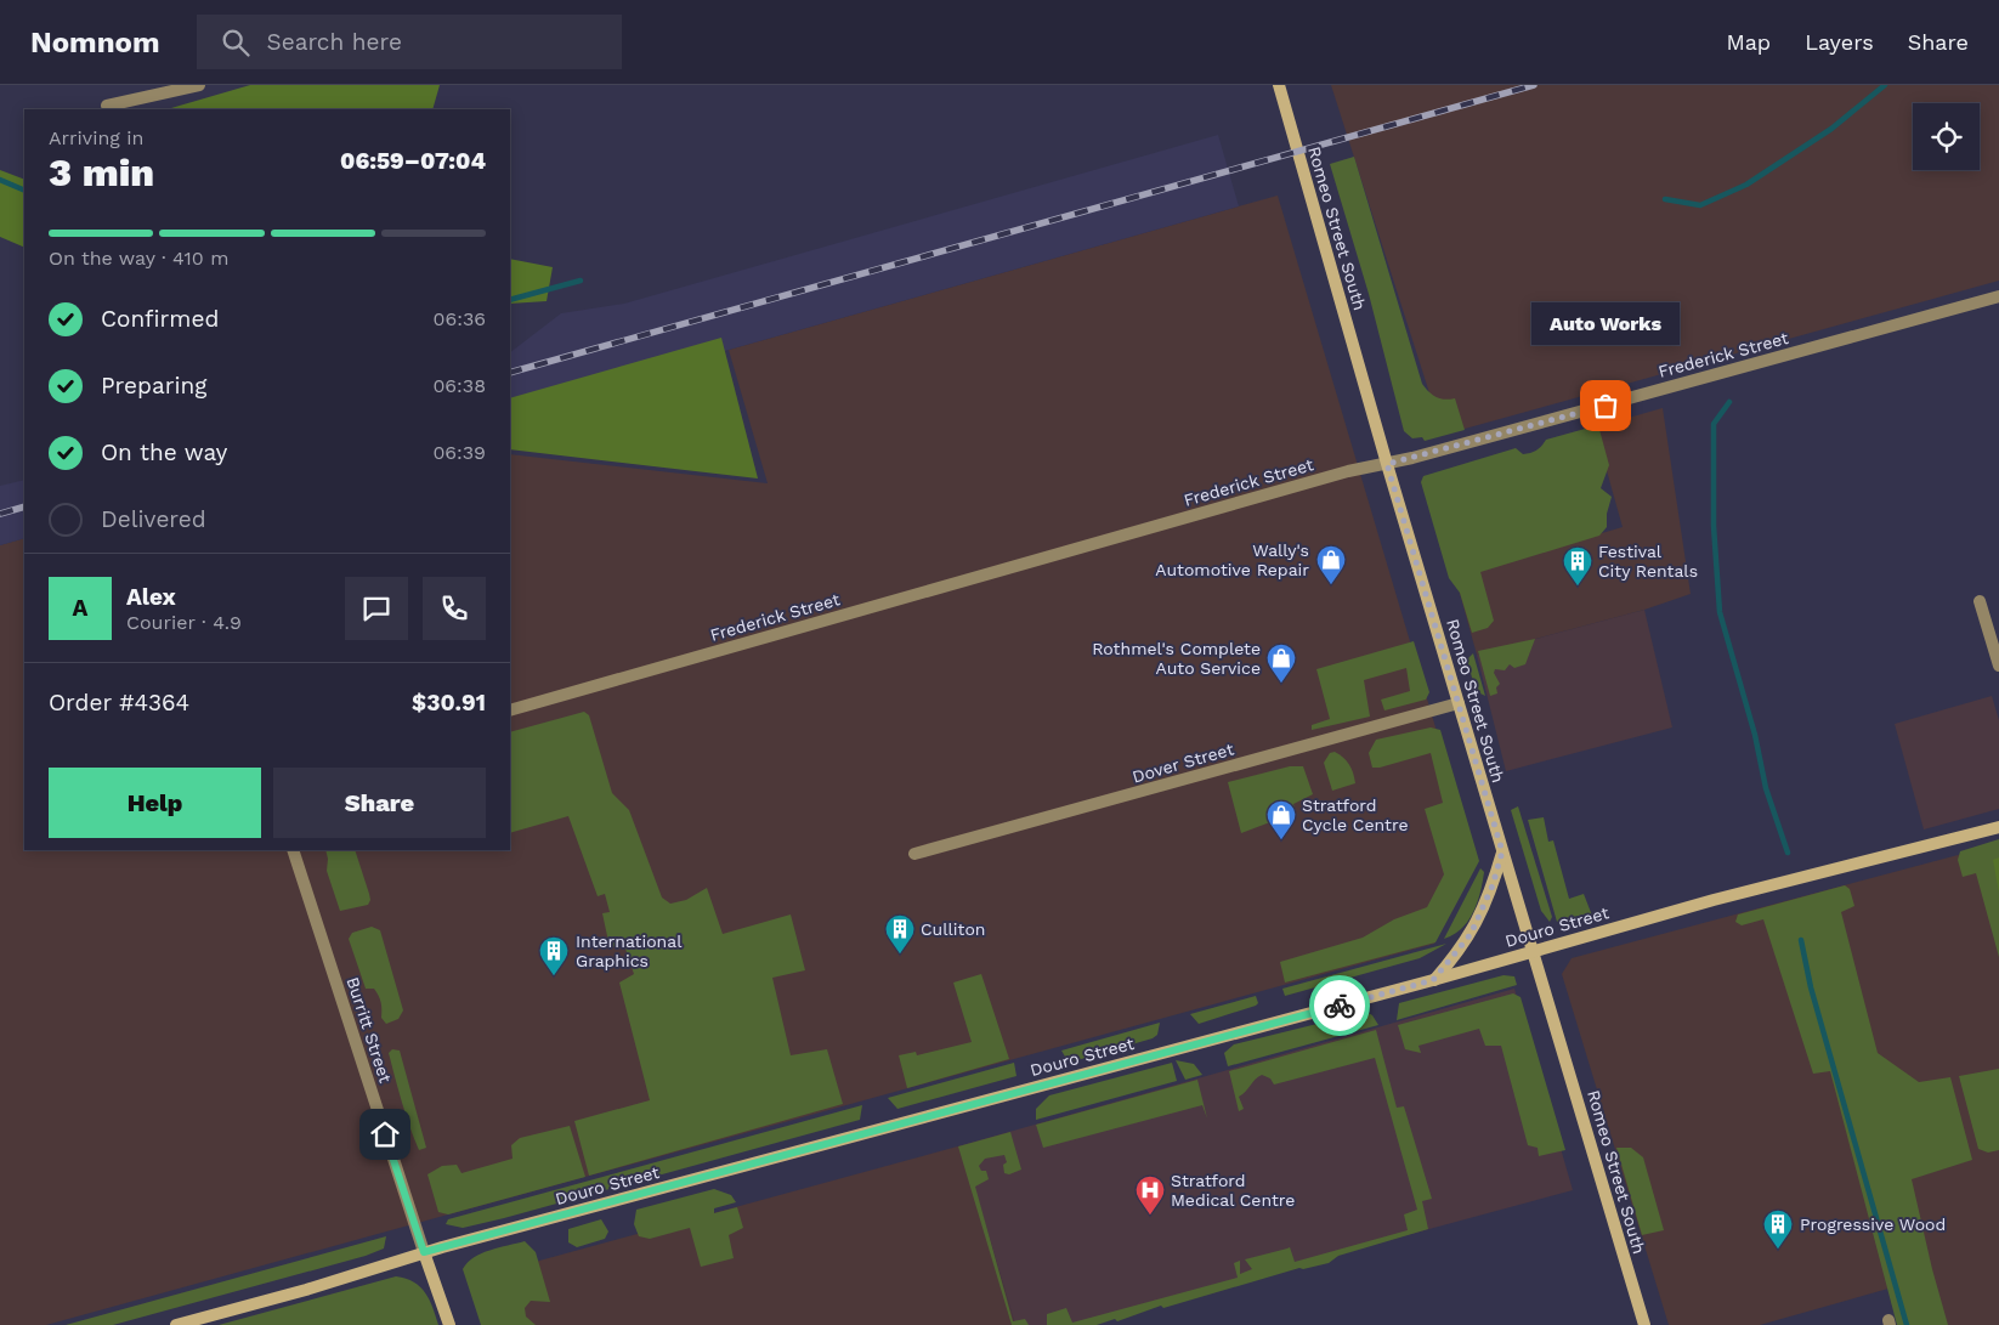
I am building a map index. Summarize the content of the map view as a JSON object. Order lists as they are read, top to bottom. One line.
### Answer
{"streets":{"street":["Romeo Street South","Frederick Street","Dover Street","Douro Street","Burritt Street"]},"crossings":[["Romeo Street South","Frederick Street"],["Romeo Street South","Dover Street"],["Romeo Street South","Douro Street"],["Douro Street","Burritt Street"]],"places":{"other":["Auto Works"],"shop":["Wally's Automotive Repair","Rothmel's Complete Auto Service","Stratford Cycle Centre"],"building":["Festival City Rentals","Culliton","International Graphics","Progressive Wood"],"hospital":["Stratford Medical Centre"]},"page":{"header":"Nomnom","search":"Search here","nav":["Map","Layers","Share"],"heading":["3 min","Arriving in","06:59–07:04"],"panel":["Alex","Courier · 4.9","Order #4364","$30.91"],"bar":"On the way · 410 m","list":[["Confirmed","06:36"],["Preparing","06:38"],["On the way","06:39"],"Delivered"],"bubble":"Auto Works","round":"A","buttons":["Help","Share"]}}
